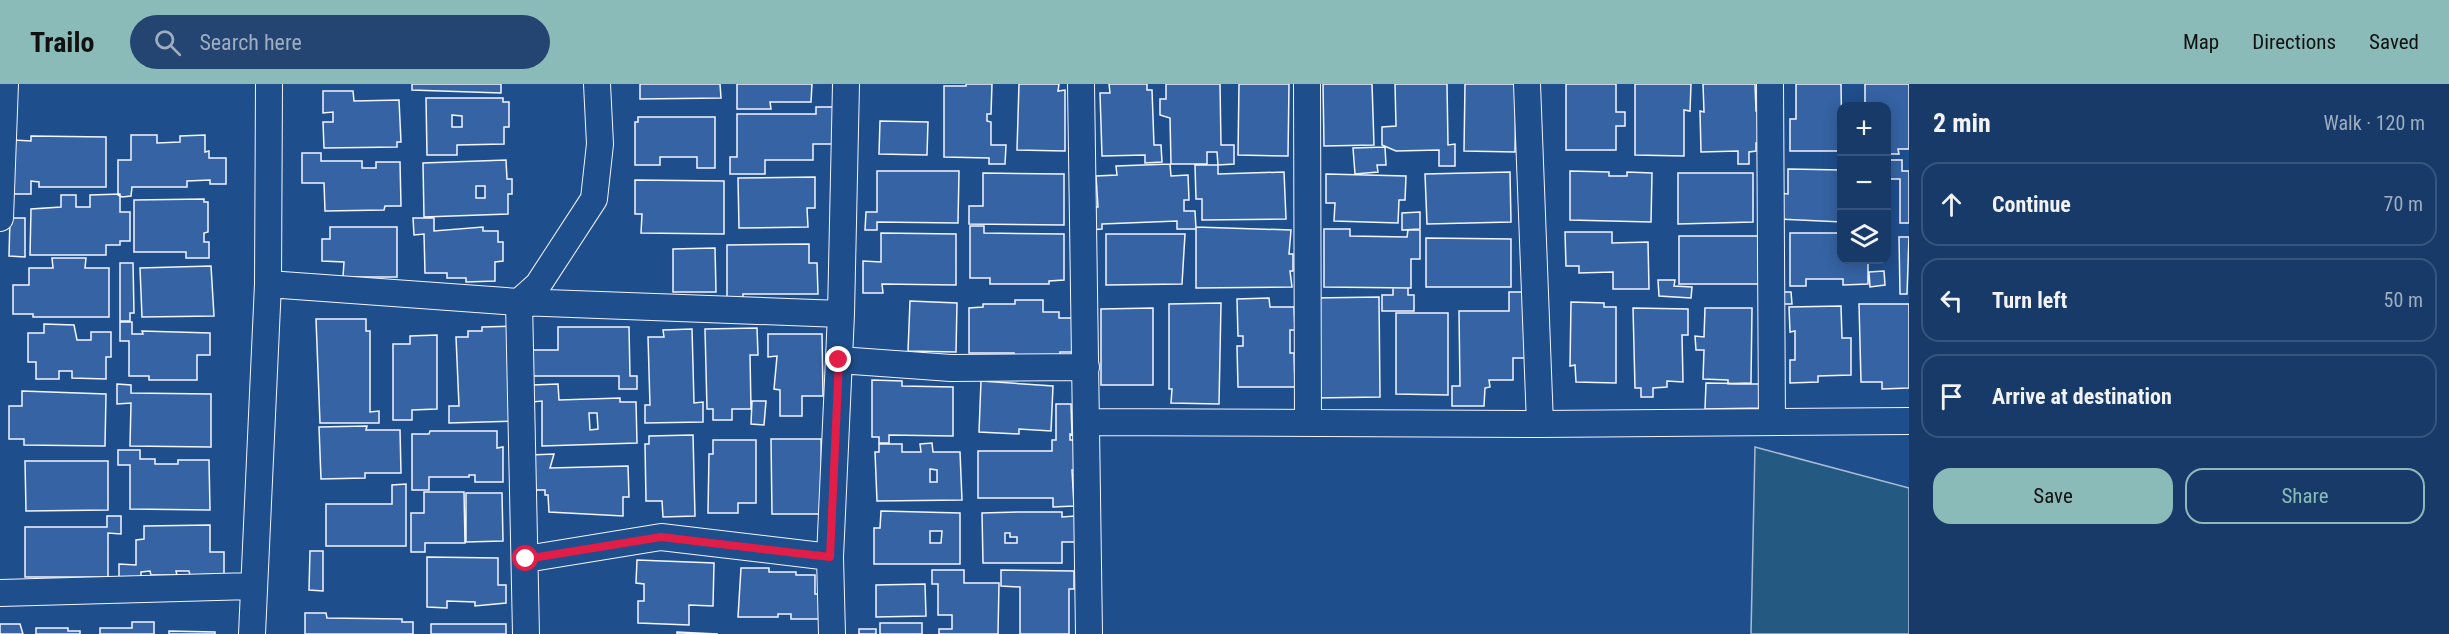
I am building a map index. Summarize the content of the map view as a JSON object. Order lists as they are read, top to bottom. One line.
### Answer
{"page":{"header":"Trailo","search":"Search here","nav":["Map","Directions","Saved"],"heading":["2 min","Walk · 120 m"],"map_buttons":["+","−"],"list":[["Continue","70 m"],["Turn left","50 m"],"Arrive at destination"],"buttons":["Save","Share"]}}
